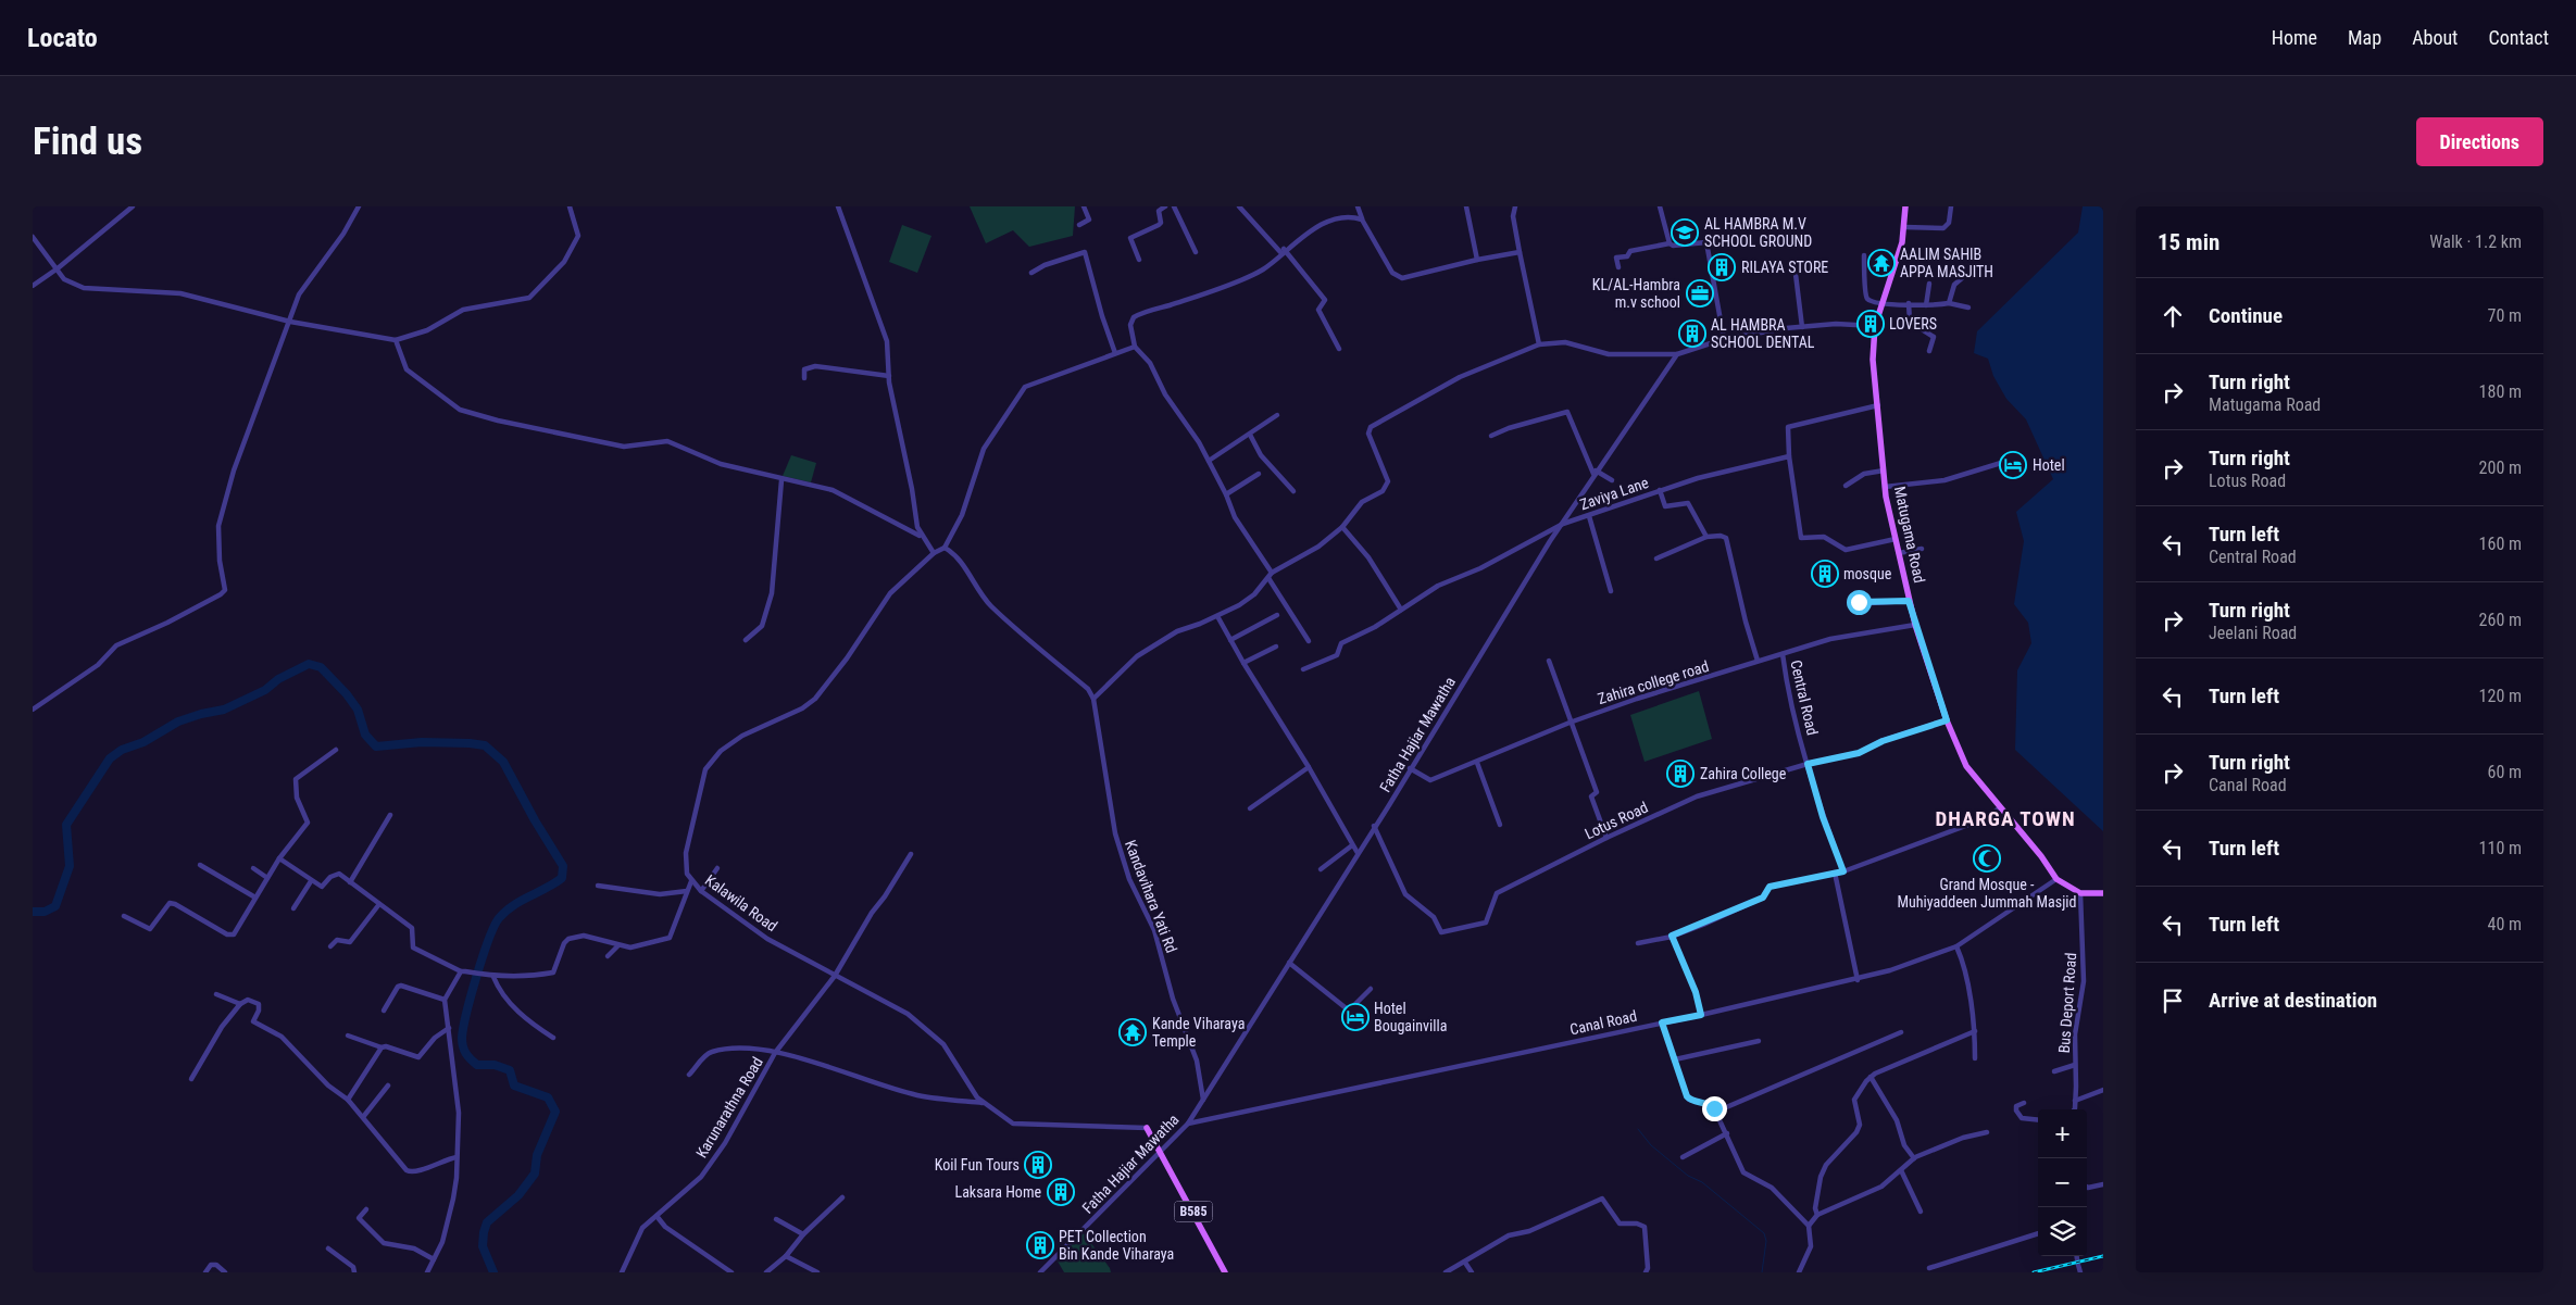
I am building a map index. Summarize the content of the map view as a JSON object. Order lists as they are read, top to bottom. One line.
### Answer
{"streets":{"main road":["Matugama Road","B585"],"street":["Zaviya Lane","Zahira college road","Central Road","Fatha Hajiar Mawatha","Lotus Road","Kandavihara Yati Rd","Kalawila Road","Bus Deport Road","Canal Road","Karunarathna Road"]},"crossings":[["Zaviya Lane","Fatha Hajiar Mawatha"],["Matugama Road","Zahira college road"],["Matugama Road","Lotus Road"],["Matugama Road","Bus Deport Road"],["Matugama Road","Canal Road"],["Zahira college road","Central Road"],["Zahira college road","Fatha Hajiar Mawatha"],["Central Road","Lotus Road"],["Fatha Hajiar Mawatha","Lotus Road"],["Fatha Hajiar Mawatha","Kandavihara Yati Rd"],["Fatha Hajiar Mawatha","Canal Road"],["Fatha Hajiar Mawatha","B585"],["Kalawila Road","Karunarathna Road"],["Kalawila Road","B585"]],"districts":["DHARGA TOWN"],"places":{"school or university":["AL HAMBRA M.V SCHOOL GROUND"],"temple":["AALIM SAHIB APPA MASJITH","Kande Viharaya Temple"],"building":["RILAYA STORE","LOVERS","AL HAMBRA SCHOOL DENTAL","mosque","Zahira College","Koil Fun Tours","Laksara Home","PET Collection Bin Kande Viharaya"],"office":["KL/AL-Hambra m.v school"],"hotel":["Hotel","Hotel Bougainvilla"],"mosque":["Grand Mosque - Muhiyaddeen Jummah Masjid"]},"page":{"header":"Locato","nav":["Home","Map","About","Contact"],"buttons":"Directions","title":"Find us","heading":["15 min","Walk · 1.2 km"],"list":[["Continue","70 m"],["Turn right","Matugama Road","180 m"],["Turn right","Lotus Road","200 m"],["Turn left","Central Road","160 m"],["Turn right","Jeelani Road","260 m"],["Turn left","120 m"],["Turn right","Canal Road","60 m"],["Turn left","110 m"],["Turn left","40 m"],"Arrive at destination"],"map_buttons":["+","−"]}}
